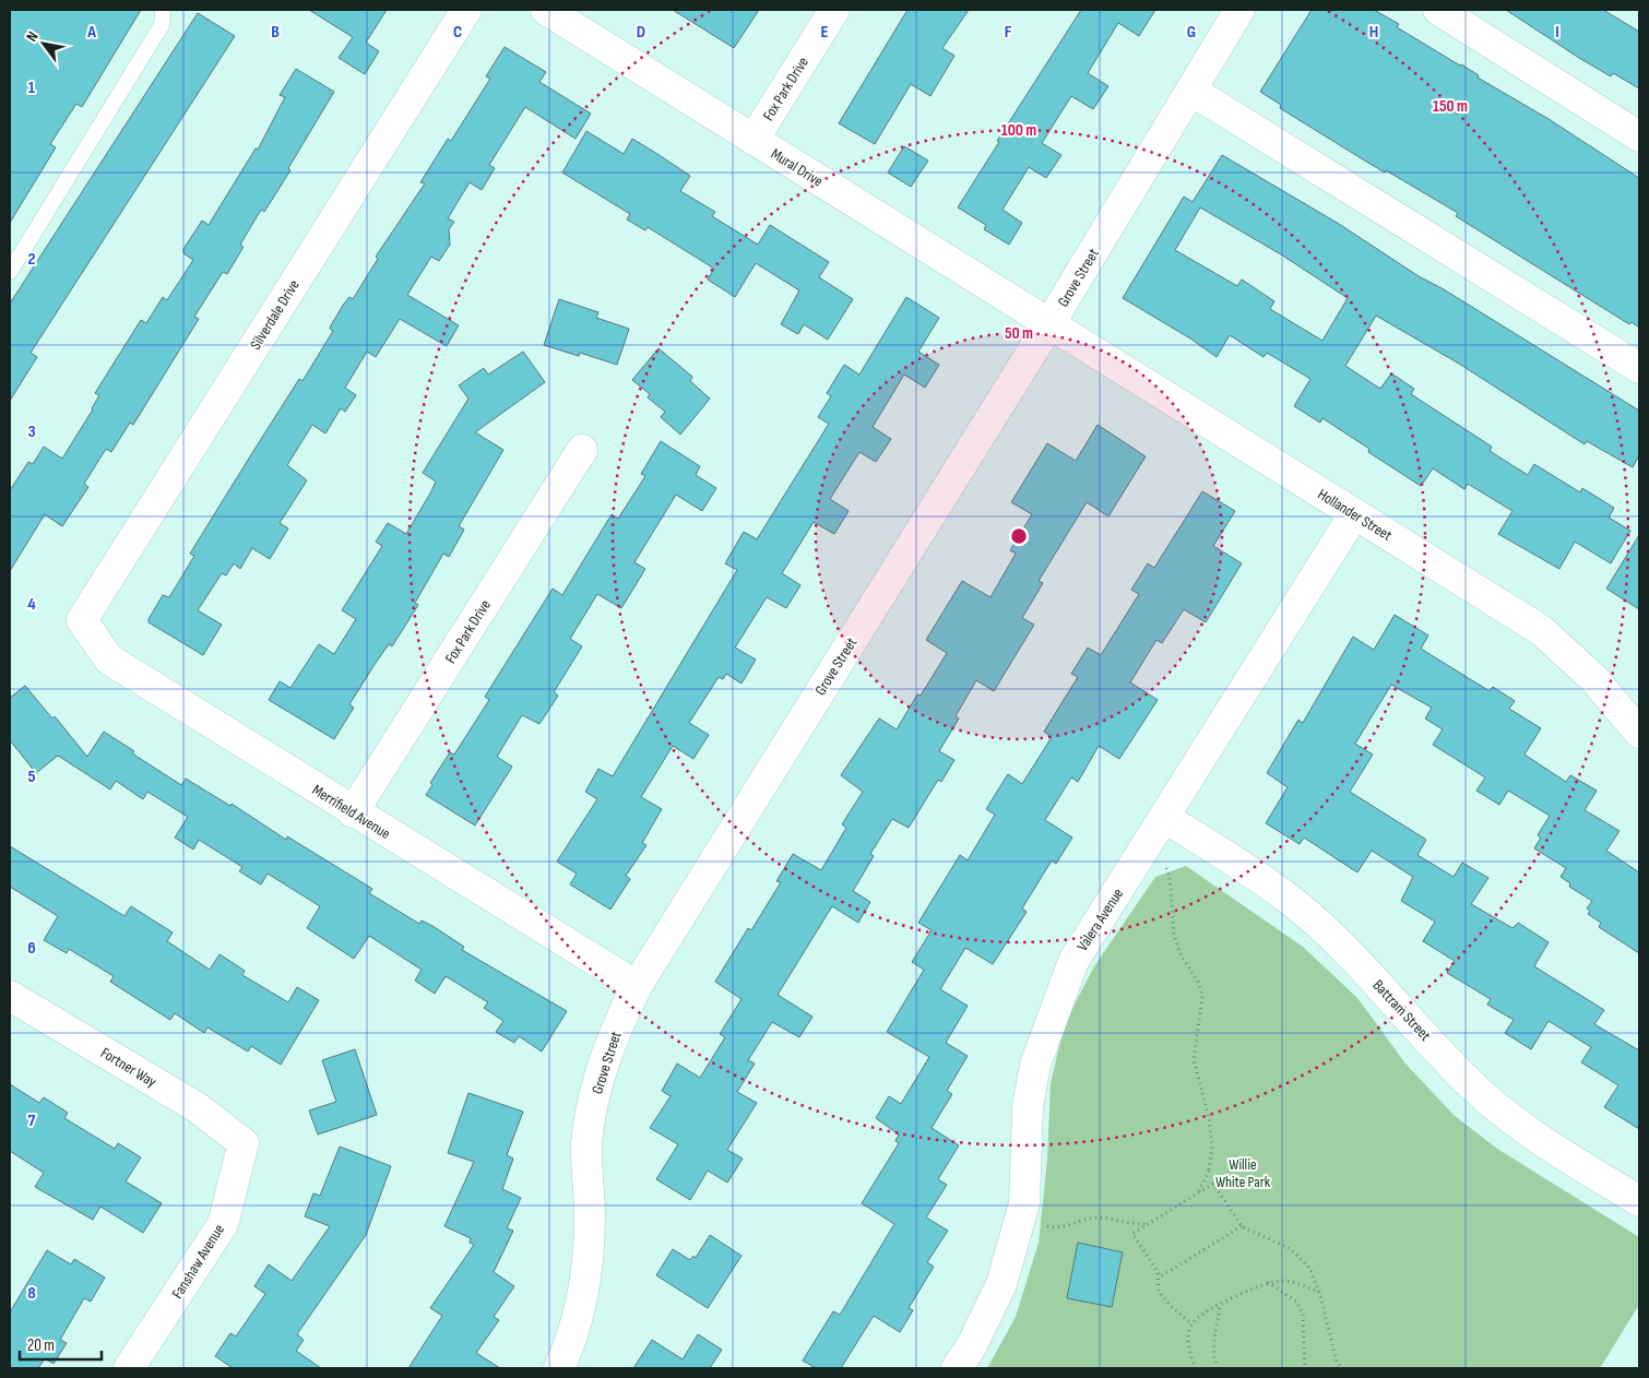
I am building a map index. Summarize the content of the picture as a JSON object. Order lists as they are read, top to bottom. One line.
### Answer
{"streets":{"street":["Fox Park Drive","Mural Drive","Grove Street","Silverdale Drive","Hollander Street","Merrifield Avenue","Valera Avenue","Battram Street","Fortner Way","Fanshaw Avenue"]},"crossings":[["Fox Park Drive","Mural Drive"],["Fox Park Drive","Merrifield Avenue"],["Mural Drive","Grove Street"],["Mural Drive","Hollander Street"],["Grove Street","Hollander Street"],["Grove Street","Merrifield Avenue"],["Silverdale Drive","Merrifield Avenue"],["Hollander Street","Valera Avenue"],["Valera Avenue","Battram Street"],["Fortner Way","Fanshaw Avenue"]],"parks":["Willie White Park"],"scale_bar":"20 m","north":"top left","grid":{"columns":["A","B","C","D","E","F","G","H","I"],"rows":["1","2","3","4","5","6","7","8"]},"rings":["150 m","100 m","50 m"]}
